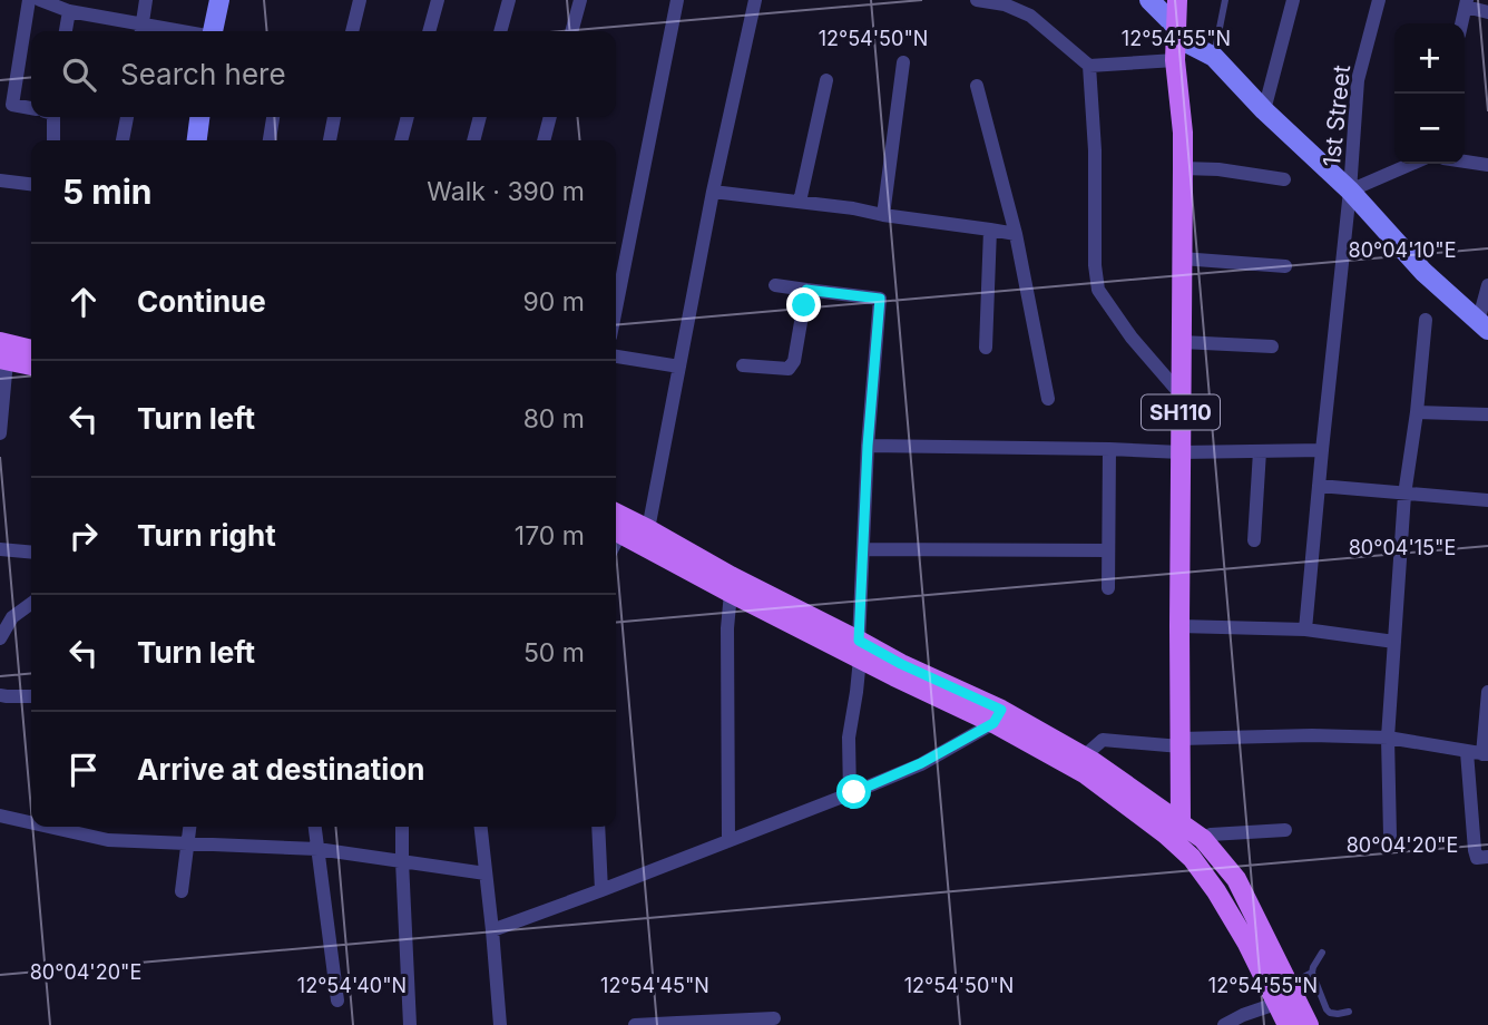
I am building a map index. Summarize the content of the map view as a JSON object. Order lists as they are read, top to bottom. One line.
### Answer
{"streets":{"main road":["SH110"],"street":["1st Street"]},"page":{"map_buttons":["+","−"],"search":"Search here","heading":["5 min","Walk · 390 m"],"list":[["Continue","90 m"],["Turn left","80 m"],["Turn right","170 m"],["Turn left","50 m"],"Arrive at destination"]},"coordinates":["12°54'50\"N","12°54'55\"N","80°04'10\"E","80°04'15\"E","80°04'20\"E","12°54'40\"N","12°54'45\"N"]}
